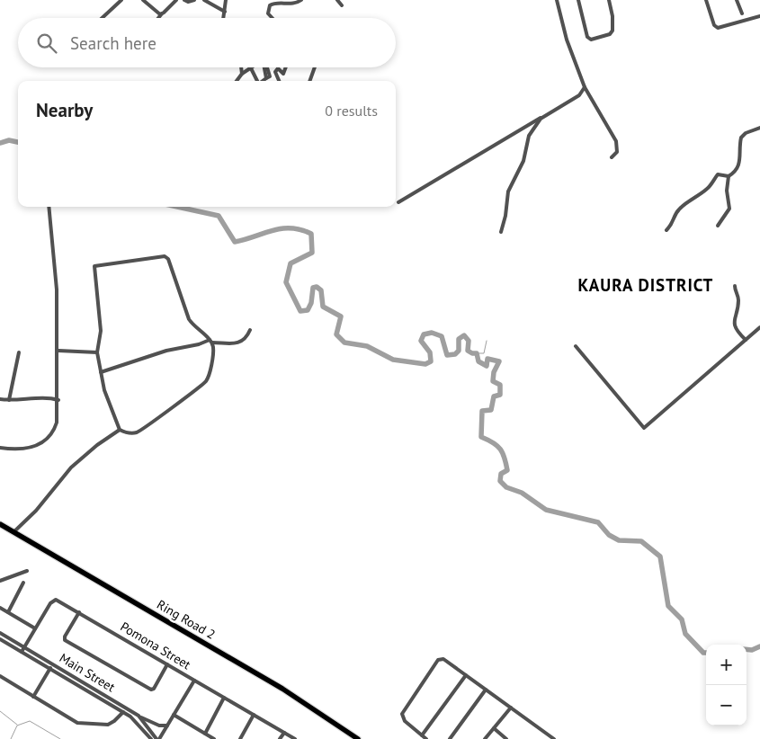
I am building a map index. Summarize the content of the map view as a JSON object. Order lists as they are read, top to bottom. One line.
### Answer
{"streets":{"main road":["Ring Road 2"],"street":["Pomona Street","Main Street"]},"crossings":[["Pomona Street","Main Street"]],"districts":["KAURA DISTRICT"],"page":{"search":"Search here","heading":["Nearby","0 results"],"map_buttons":["+","−"]}}
